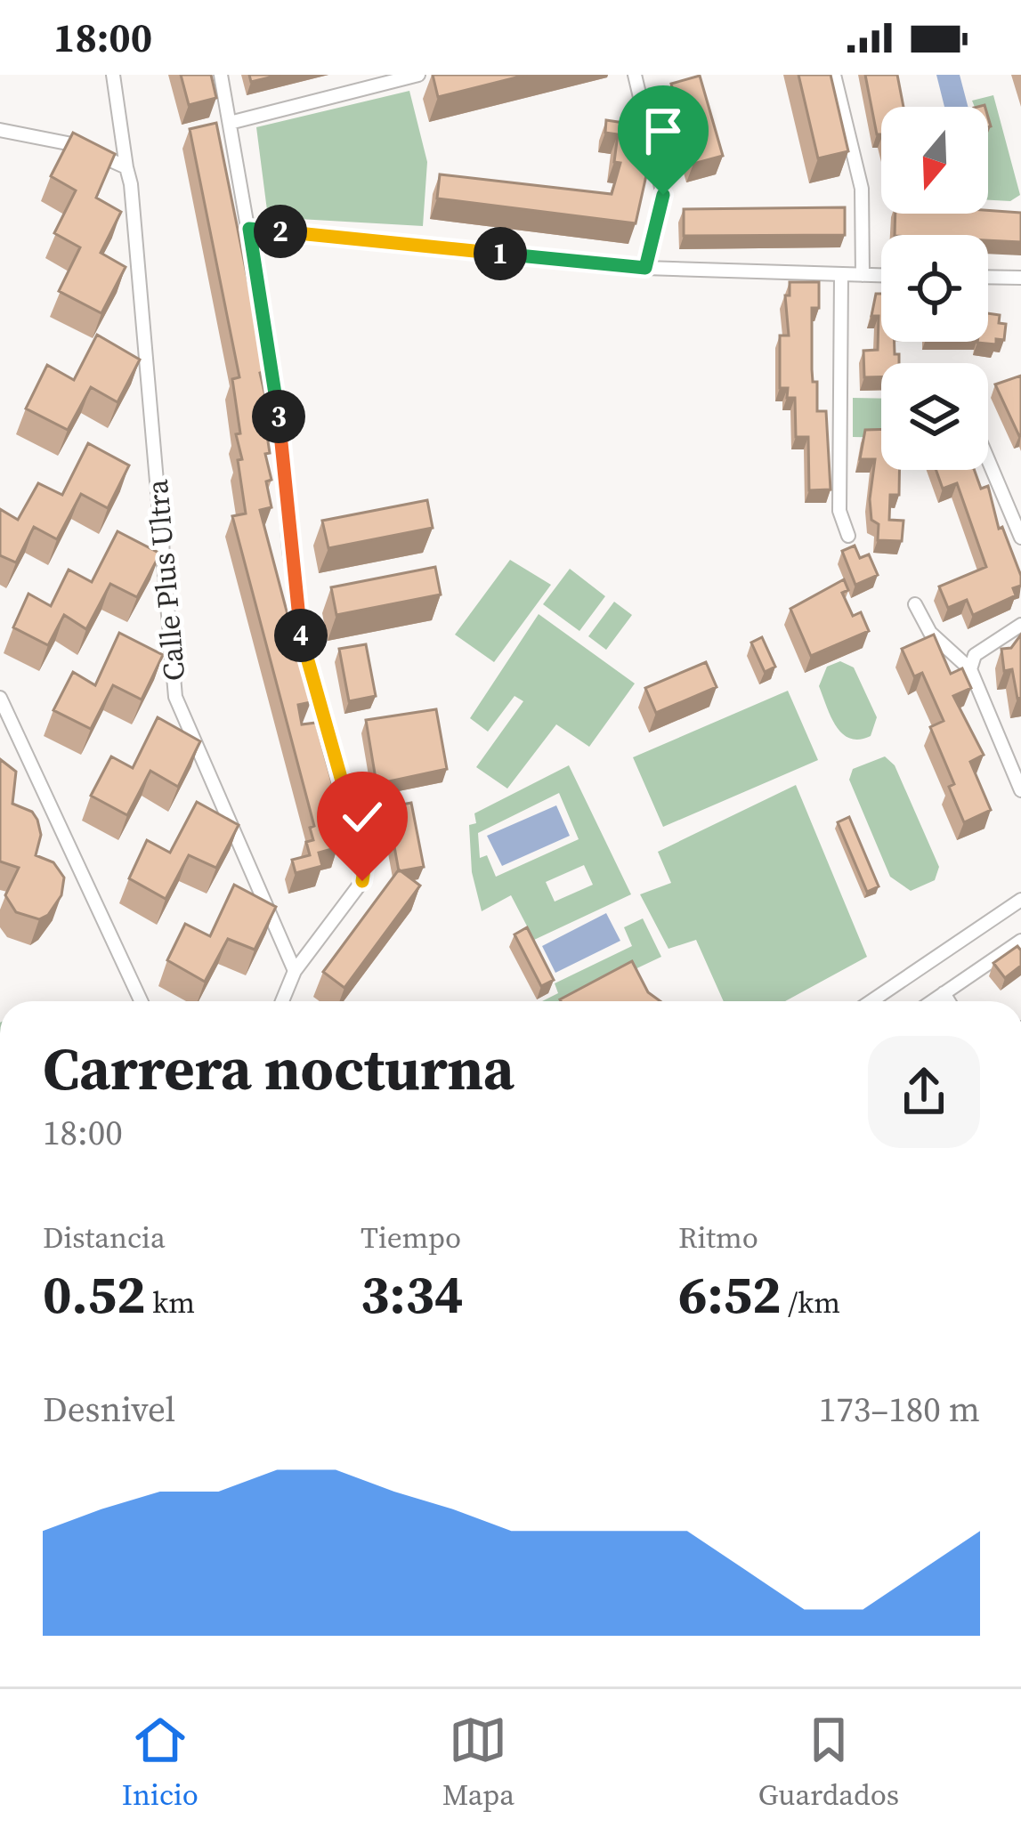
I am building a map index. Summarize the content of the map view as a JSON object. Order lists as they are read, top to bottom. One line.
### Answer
{"streets":{"street":["Calle Plus Ultra"]},"north":"bottom","page":{"status":"18:00","pins":["2","1","3","4"],"heading":["Carrera nocturna","18:00"],"stats":[["Distancia","0.52 km"],["Tiempo","3:34"],["Ritmo","6:52 /km"]],"chart":["Desnivel","173–180 m"],"tabs":["Inicio","Mapa","Guardados"]}}
